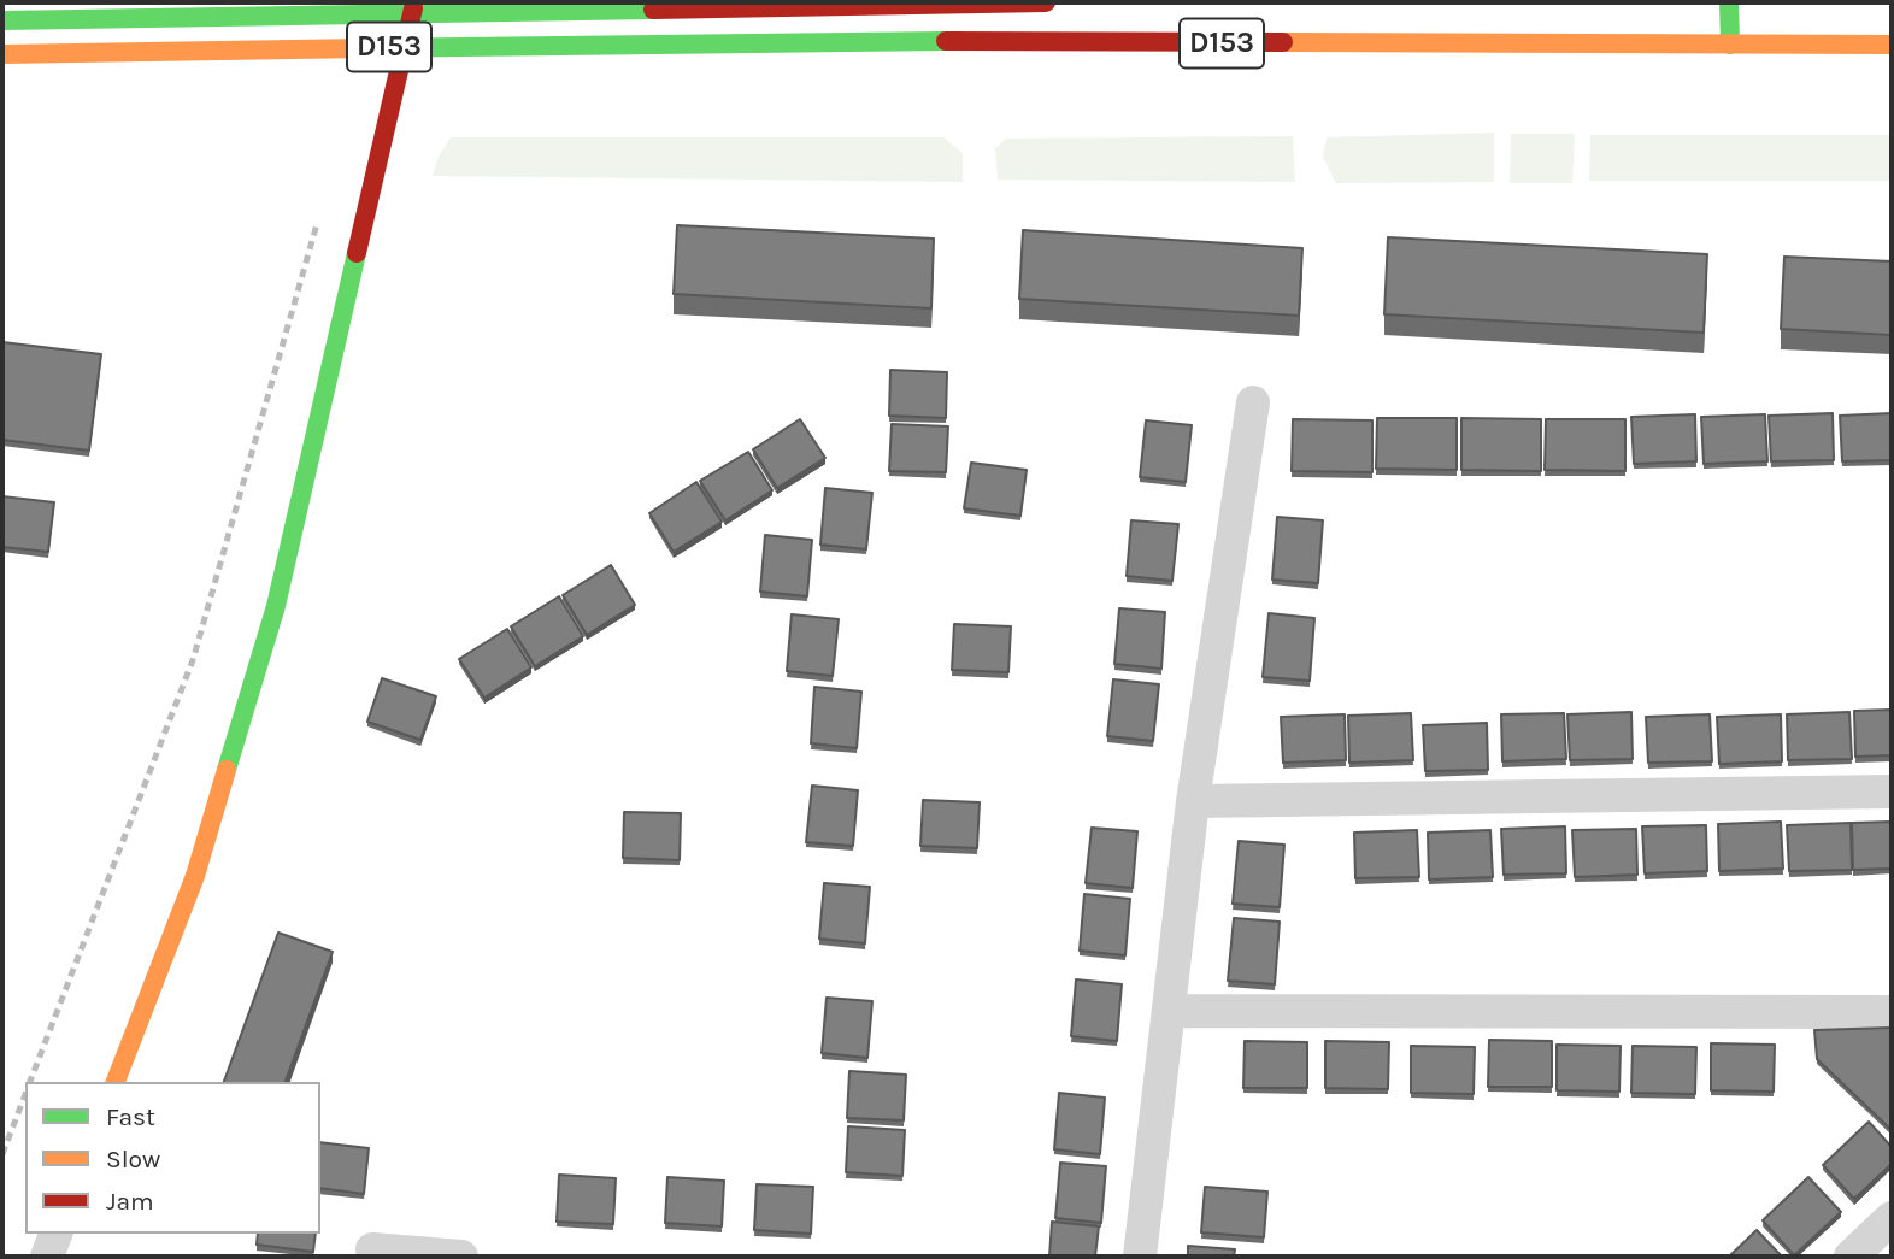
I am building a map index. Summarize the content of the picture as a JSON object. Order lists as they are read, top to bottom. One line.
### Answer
{"streets":{"main road":["D153"]},"legend":["Fast","Slow","Jam"]}
